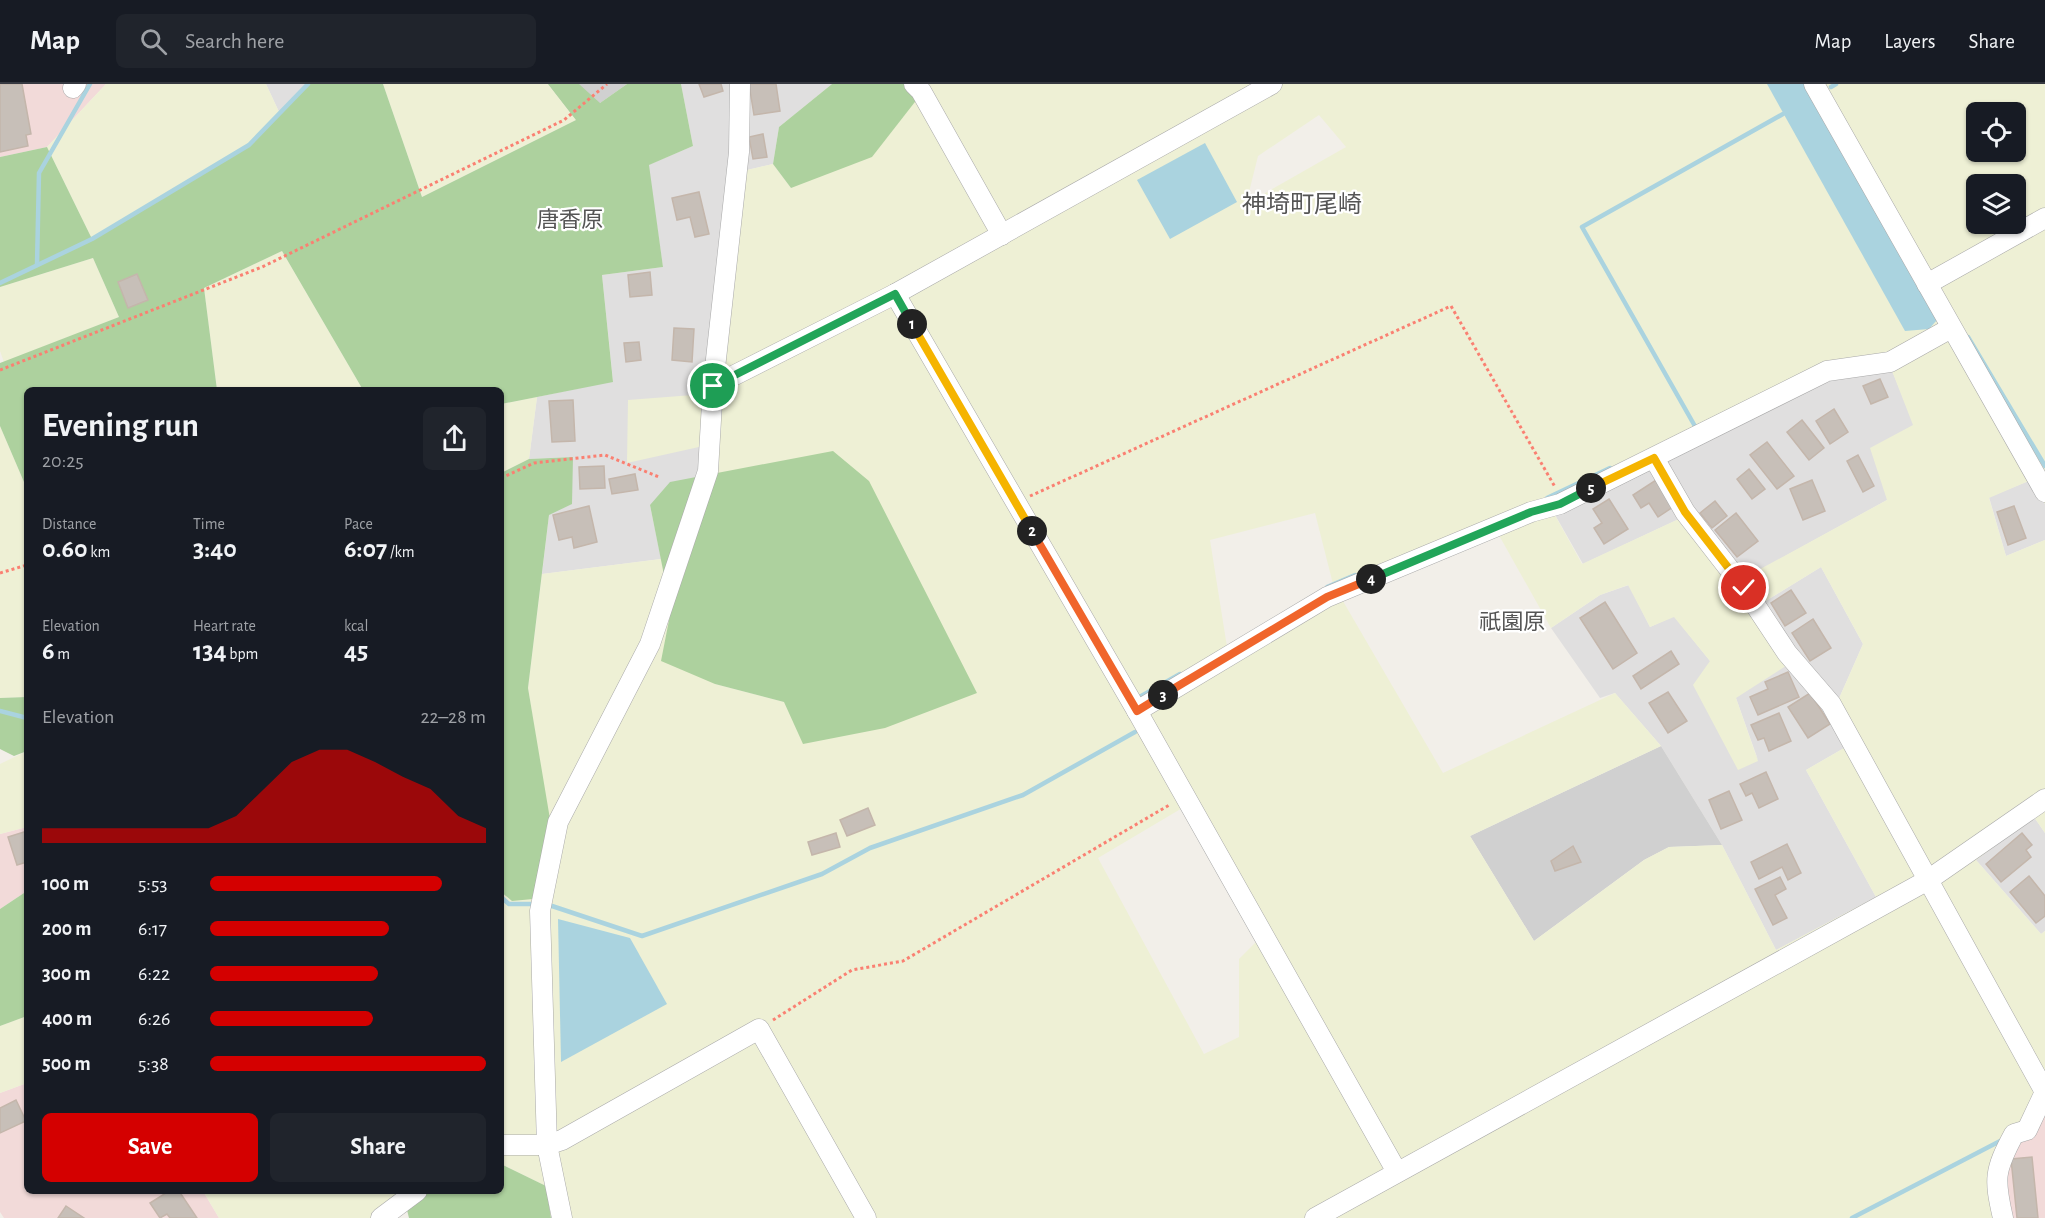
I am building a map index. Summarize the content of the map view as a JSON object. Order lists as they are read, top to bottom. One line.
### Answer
{"districts":["神埼町尾崎","唐香原","祇園原"],"page":{"header":"Map","search":"Search here","nav":["Map","Layers","Share"],"pins":["1","5","2","4","3"],"heading":["Evening run","20:25"],"stats":[["Distance","0.60 km"],["Time","3:40"],["Pace","6:07 /km"],["Elevation","6 m"],["Heart rate","134 bpm"],["kcal","45"]],"chart":["Elevation","22–28 m"],"list":[{"name":"100 m","note":"5:53"},{"name":"200 m","note":"6:17"},{"name":"300 m","note":"6:22"},{"name":"400 m","note":"6:26"},{"name":"500 m","note":"5:38"}],"buttons":["Save","Share"]}}
